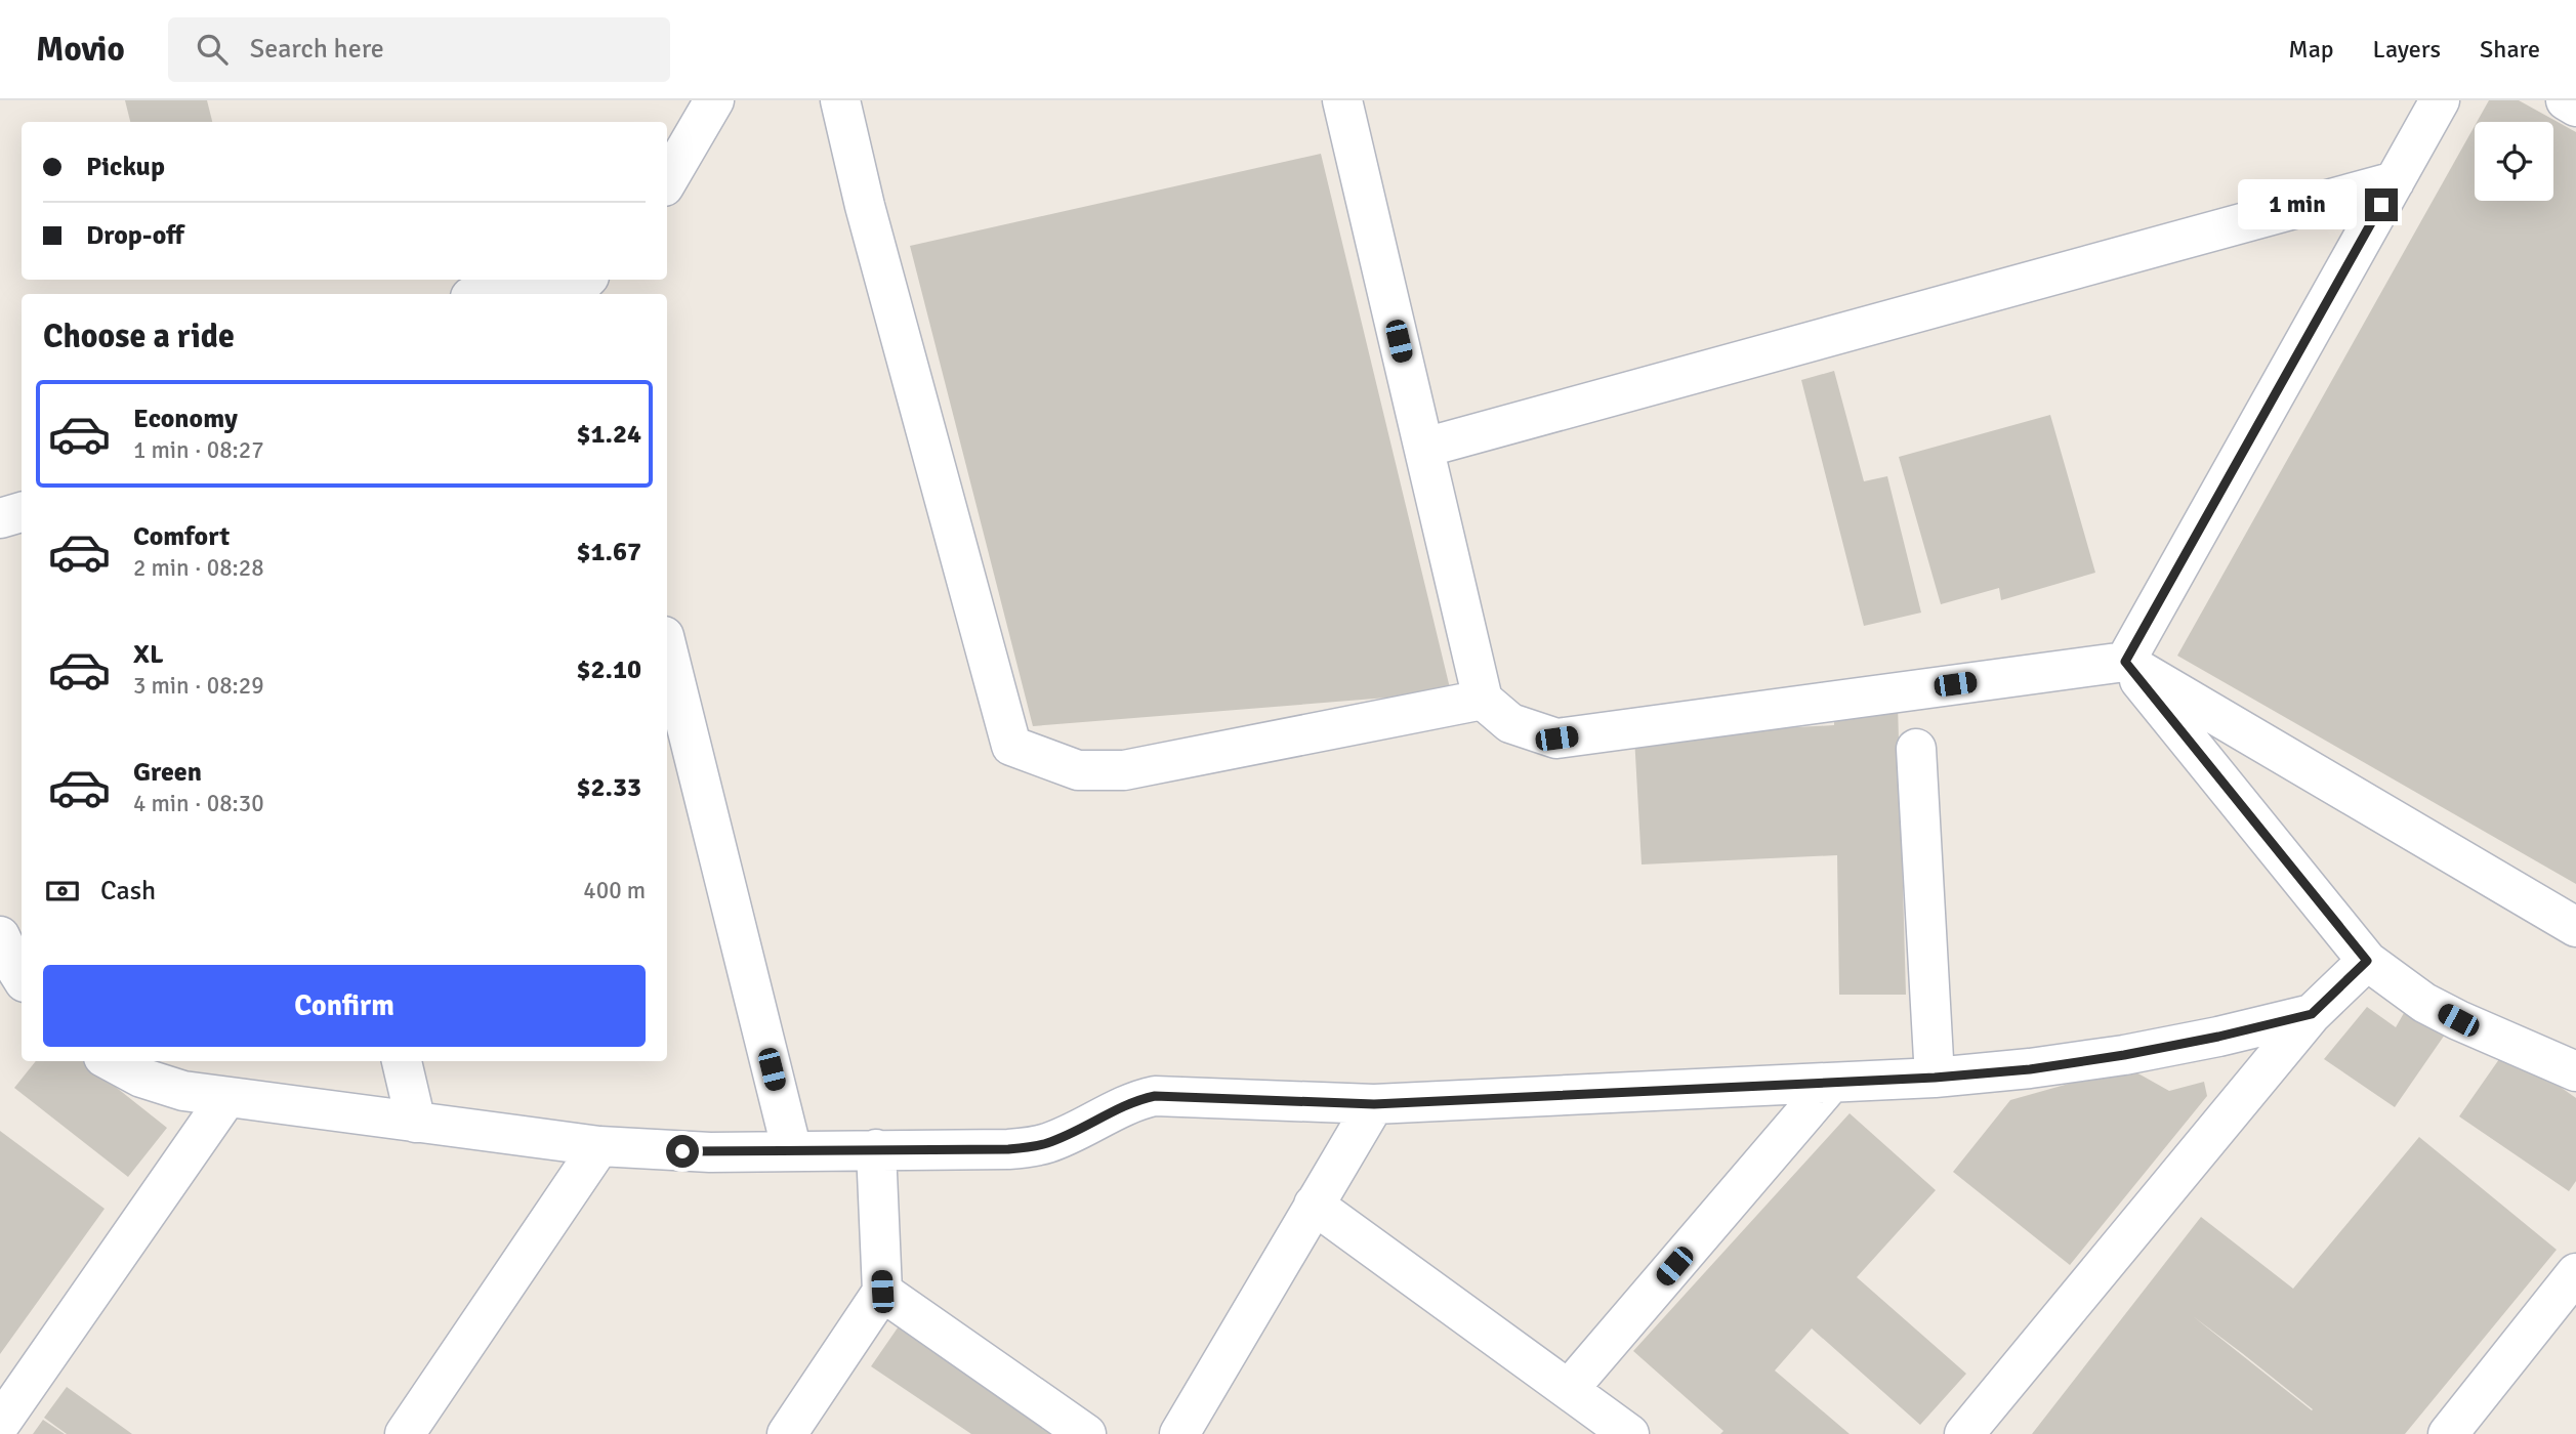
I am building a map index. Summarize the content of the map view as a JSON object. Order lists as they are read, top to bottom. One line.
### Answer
{"page":{"header":"Movio","search":"Search here","nav":["Map","Layers","Share"],"banner":["Pickup","Drop-off"],"bubble":"1 min","heading":"Choose a ride","list":[{"name":"Economy","note":"1 min · 08:27","value":"$1.24"},{"name":"Comfort","note":"2 min · 08:28","value":"$1.67"},{"name":"XL","note":"3 min · 08:29","value":"$2.10"},{"name":"Green","note":"4 min · 08:30","value":"$2.33"}],"pay":["Cash","400 m"],"buttons":"Confirm"}}
